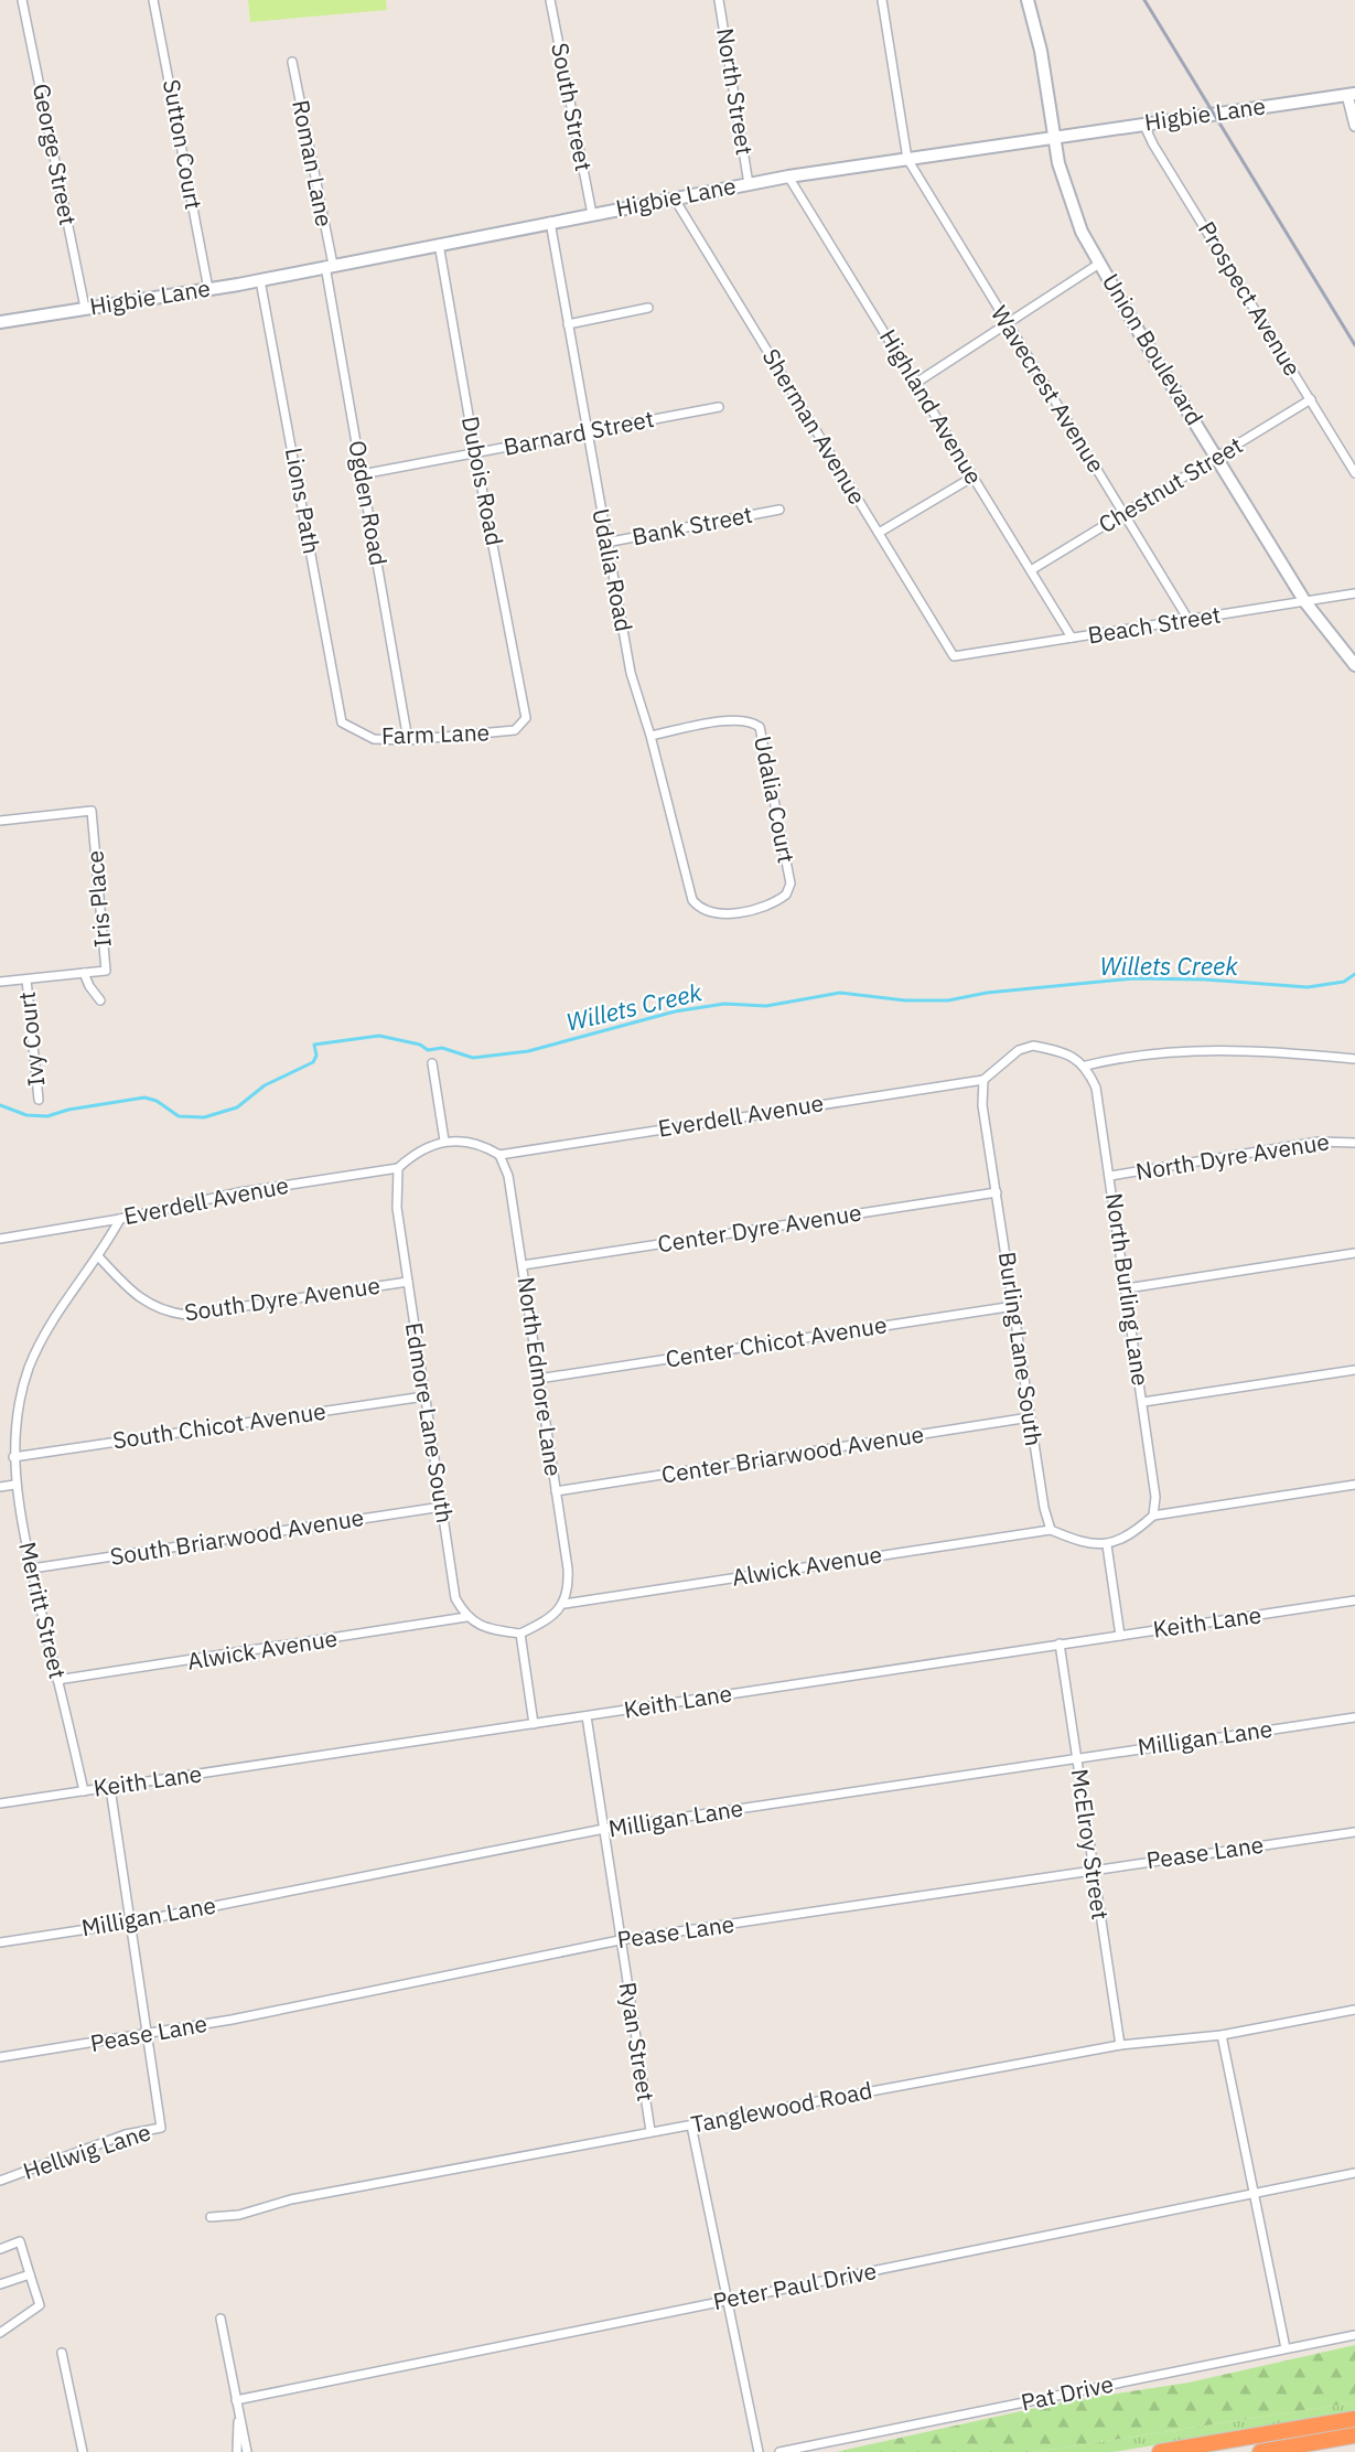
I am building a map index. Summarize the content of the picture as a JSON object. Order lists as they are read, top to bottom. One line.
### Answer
{"streets":{"main road":["Higbie Lane","Union Boulevard"],"street":["North Street","South Street","Sutton Court","George Street","Roman Lane","Prospect Avenue","Wavecrest Avenue","Highland Avenue","Sherman Avenue","Barnard Street","Dubois Road","Chestnut Street","Lions Path","Ogden Road","Bank Street","Udalia Road","Beach Street","Farm Lane","Udalia Court","Iris Place","Ivy Court","Everdell Avenue","North Dyre Avenue","Center Dyre Avenue","North Burling Lane","South Dyre Avenue","Center Chicot Avenue","Burling Lane South","North Edmore Lane","Edmore Lane South","South Chicot Avenue","Center Briarwood Avenue","South Briarwood Avenue","Alwick Avenue","Merritt Street","Keith Lane","Milligan Lane","McElroy Street","Pease Lane","Ryan Street","Tanglewood Road","Hellwig Lane","Peter Paul Drive","Pat Drive"]},"crossings":[["North Street","Higbie Lane"],["South Street","Higbie Lane"],["Higbie Lane","Sutton Court"],["Higbie Lane","George Street"],["Higbie Lane","Roman Lane"],["Higbie Lane","Prospect Avenue"],["Higbie Lane","Union Boulevard"],["Higbie Lane","Wavecrest Avenue"],["Higbie Lane","Highland Avenue"],["Higbie Lane","Sherman Avenue"],["Higbie Lane","Dubois Road"],["Higbie Lane","Lions Path"],["Higbie Lane","Ogden Road"],["Higbie Lane","Udalia Road"],["Roman Lane","Ogden Road"],["Prospect Avenue","Chestnut Street"],["Union Boulevard","Chestnut Street"],["Union Boulevard","Beach Street"],["Wavecrest Avenue","Chestnut Street"],["Wavecrest Avenue","Beach Street"],["Highland Avenue","Chestnut Street"],["Highland Avenue","Beach Street"],["Sherman Avenue","Beach Street"],["Barnard Street","Dubois Road"],["Barnard Street","Ogden Road"],["Barnard Street","Udalia Road"],["Dubois Road","Farm Lane"],["Lions Path","Farm Lane"],["Ogden Road","Farm Lane"],["Bank Street","Udalia Road"],["Udalia Road","Udalia Court"],["Everdell Avenue","Burling Lane South"],["Everdell Avenue","North Edmore Lane"],["Everdell Avenue","Edmore Lane South"],["Everdell Avenue","Merritt Street"],["North Dyre Avenue","North Burling Lane"],["Center Dyre Avenue","Burling Lane South"],["Center Dyre Avenue","North Edmore Lane"],["South Dyre Avenue","Edmore Lane South"],["South Dyre Avenue","Merritt Street"],["Center Chicot Avenue","Burling Lane South"],["Center Chicot Avenue","North Edmore Lane"],["Burling Lane South","Center Briarwood Avenue"],["Burling Lane South","Alwick Avenue"],["North Edmore Lane","Center Briarwood Avenue"],["North Edmore Lane","Alwick Avenue"],["Edmore Lane South","South Chicot Avenue"],["Edmore Lane South","South Briarwood Avenue"],["Edmore Lane South","Alwick Avenue"],["South Chicot Avenue","Merritt Street"],["South Briarwood Avenue","Merritt Street"],["Alwick Avenue","Merritt Street"],["Merritt Street","Keith Lane"],["Keith Lane","McElroy Street"],["Keith Lane","Ryan Street"],["Milligan Lane","McElroy Street"],["Milligan Lane","Ryan Street"],["McElroy Street","Pease Lane"],["McElroy Street","Tanglewood Road"],["Pease Lane","Ryan Street"],["Pease Lane","Hellwig Lane"],["Ryan Street","Tanglewood Road"]],"water":["Willets Creek"]}
